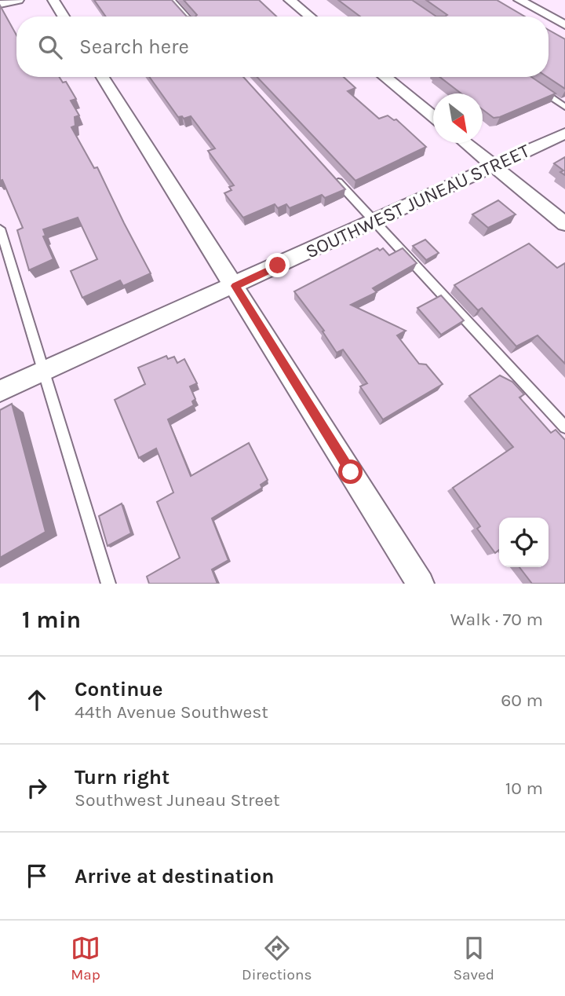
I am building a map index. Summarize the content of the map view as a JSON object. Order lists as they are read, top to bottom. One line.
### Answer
{"streets":{"street":["SOUTHWEST JUNEAU STREET"]},"north":"bottom right","page":{"search":"Search here","heading":["1 min","Walk · 70 m"],"list":[["Continue","44th Avenue Southwest","60 m"],["Turn right","Southwest Juneau Street","10 m"],"Arrive at destination"],"nav":["Map","Directions","Saved"]}}
